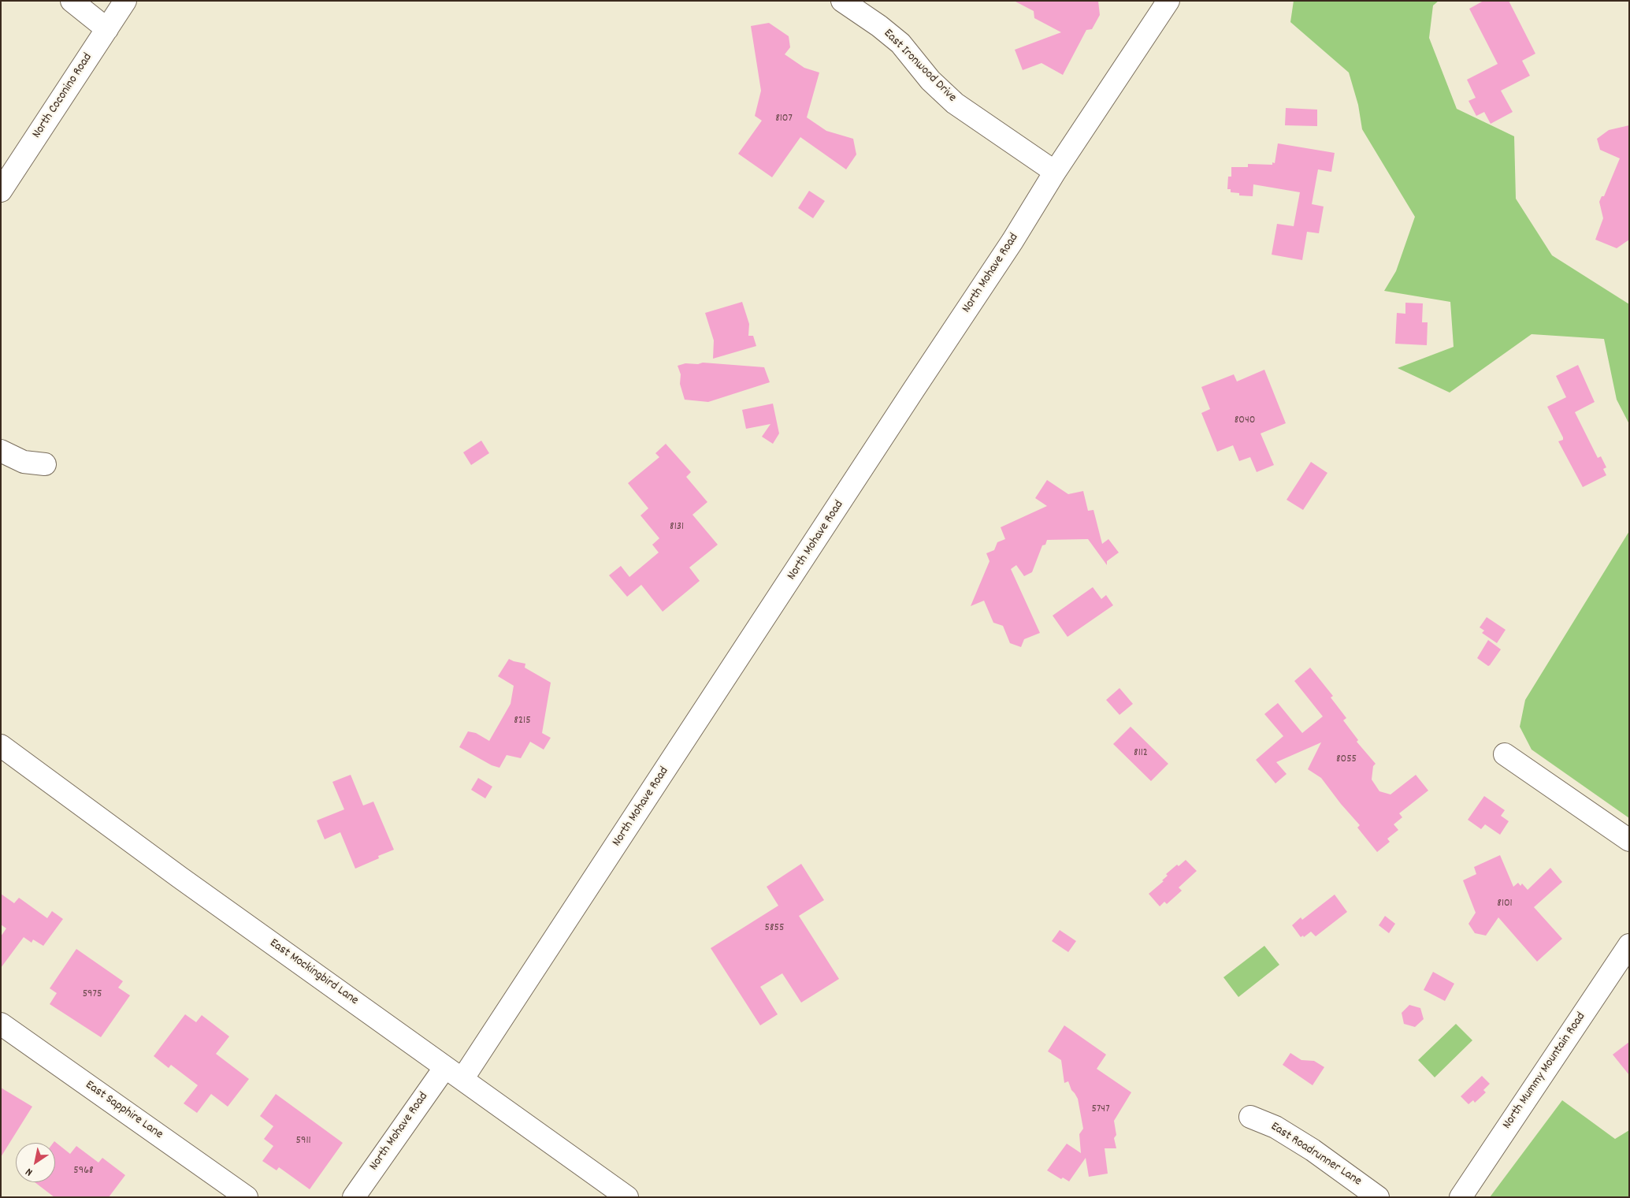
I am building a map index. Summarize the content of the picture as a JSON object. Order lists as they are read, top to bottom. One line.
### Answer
{"streets":{"street":["East Ironwood Drive","North Coconino Road","North Mohave Road","East Mockingbird Lane","North Mummy Mountain Road","East Sapphire Lane","East Roadrunner Lane"]},"crossings":[["East Ironwood Drive","North Mohave Road"],["North Mohave Road","East Mockingbird Lane"]],"house_numbers":["8107","8040","8131","8215","8112","8055","8101","5855","5975","5747","5911","5968"],"north":"bottom left"}
